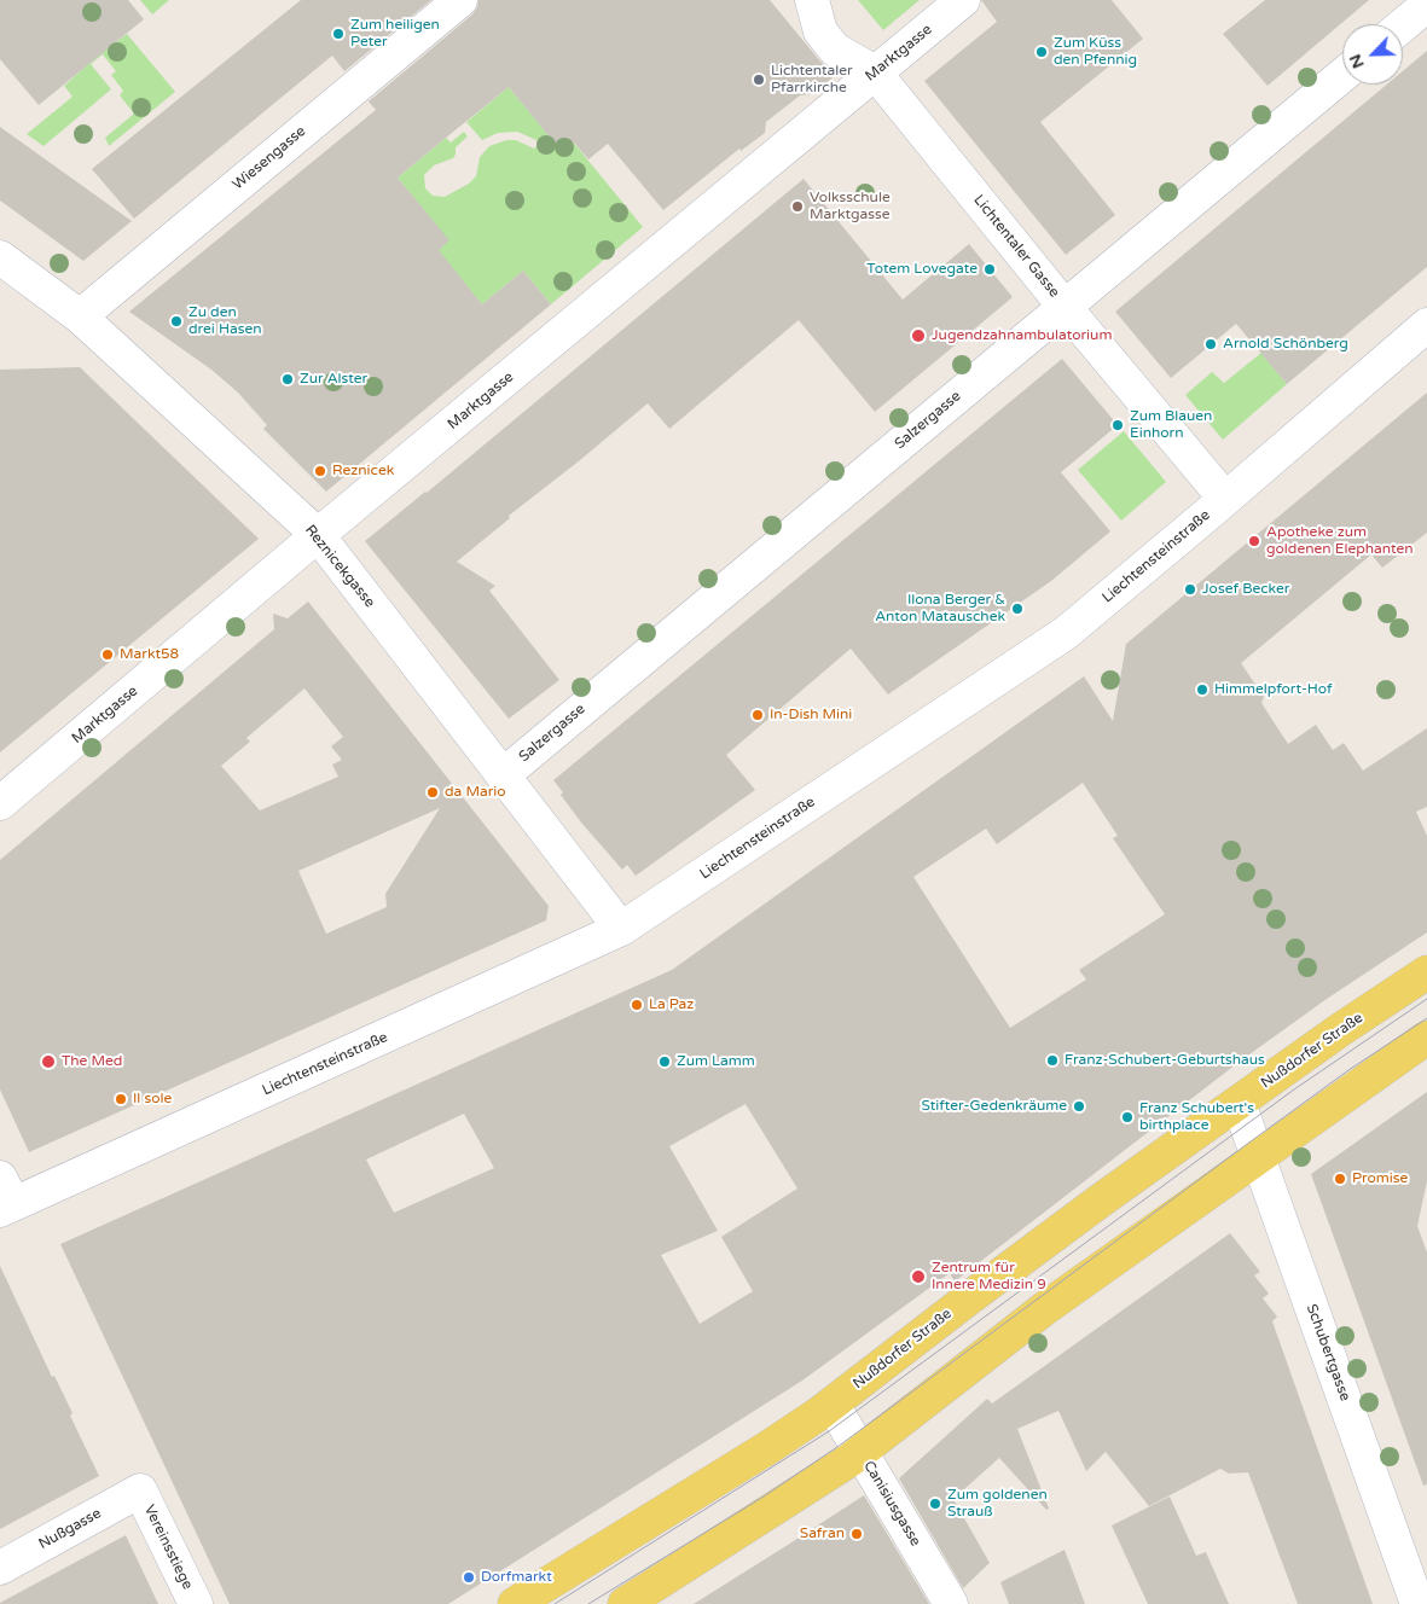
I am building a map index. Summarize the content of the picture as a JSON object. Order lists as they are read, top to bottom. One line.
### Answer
{"streets":{"main road":["Nußdorfer Straße"],"street":["Marktgasse","Wiesengasse","Lichtentaler Gasse","Salzergasse","Liechtensteinstraße","Reznicekgasse","Schubertgasse","Canisiusgasse","Nußgasse","Vereinsstiege"]},"crossings":[["Marktgasse","Lichtentaler Gasse"],["Marktgasse","Reznicekgasse"],["Wiesengasse","Reznicekgasse"],["Lichtentaler Gasse","Salzergasse"],["Lichtentaler Gasse","Liechtensteinstraße"],["Salzergasse","Reznicekgasse"],["Liechtensteinstraße","Reznicekgasse"],["Nußdorfer Straße","Schubertgasse"],["Nußdorfer Straße","Canisiusgasse"],["Nußgasse","Vereinsstiege"]],"places":["Zum heiligen Peter","Zum Küss den Pfennig","Lichtentaler Pfarrkirche","Volksschule Marktgasse","Totem Lovegate","Zu den drei Hasen","Jugendzahnambulatorium","Arnold Schönberg","Zur Alster","Zum Blauen Einhorn","Reznicek","Apotheke zum goldenen Elephanten","Josef Becker","Ilona Berger & Anton Matauschek","Markt58","Himmelpfort-Hof","In-Dish Mini","da Mario","La Paz","Franz-Schubert-Geburtshaus","The Med","Zum Lamm","Il sole","Stifter-Gedenkräume","Franz Schubert's birthplace","Promise","Zentrum für Innere Medizin 9","Zum goldenen Strauß","Safran","Dorfmarkt"],"north":"bottom left"}
